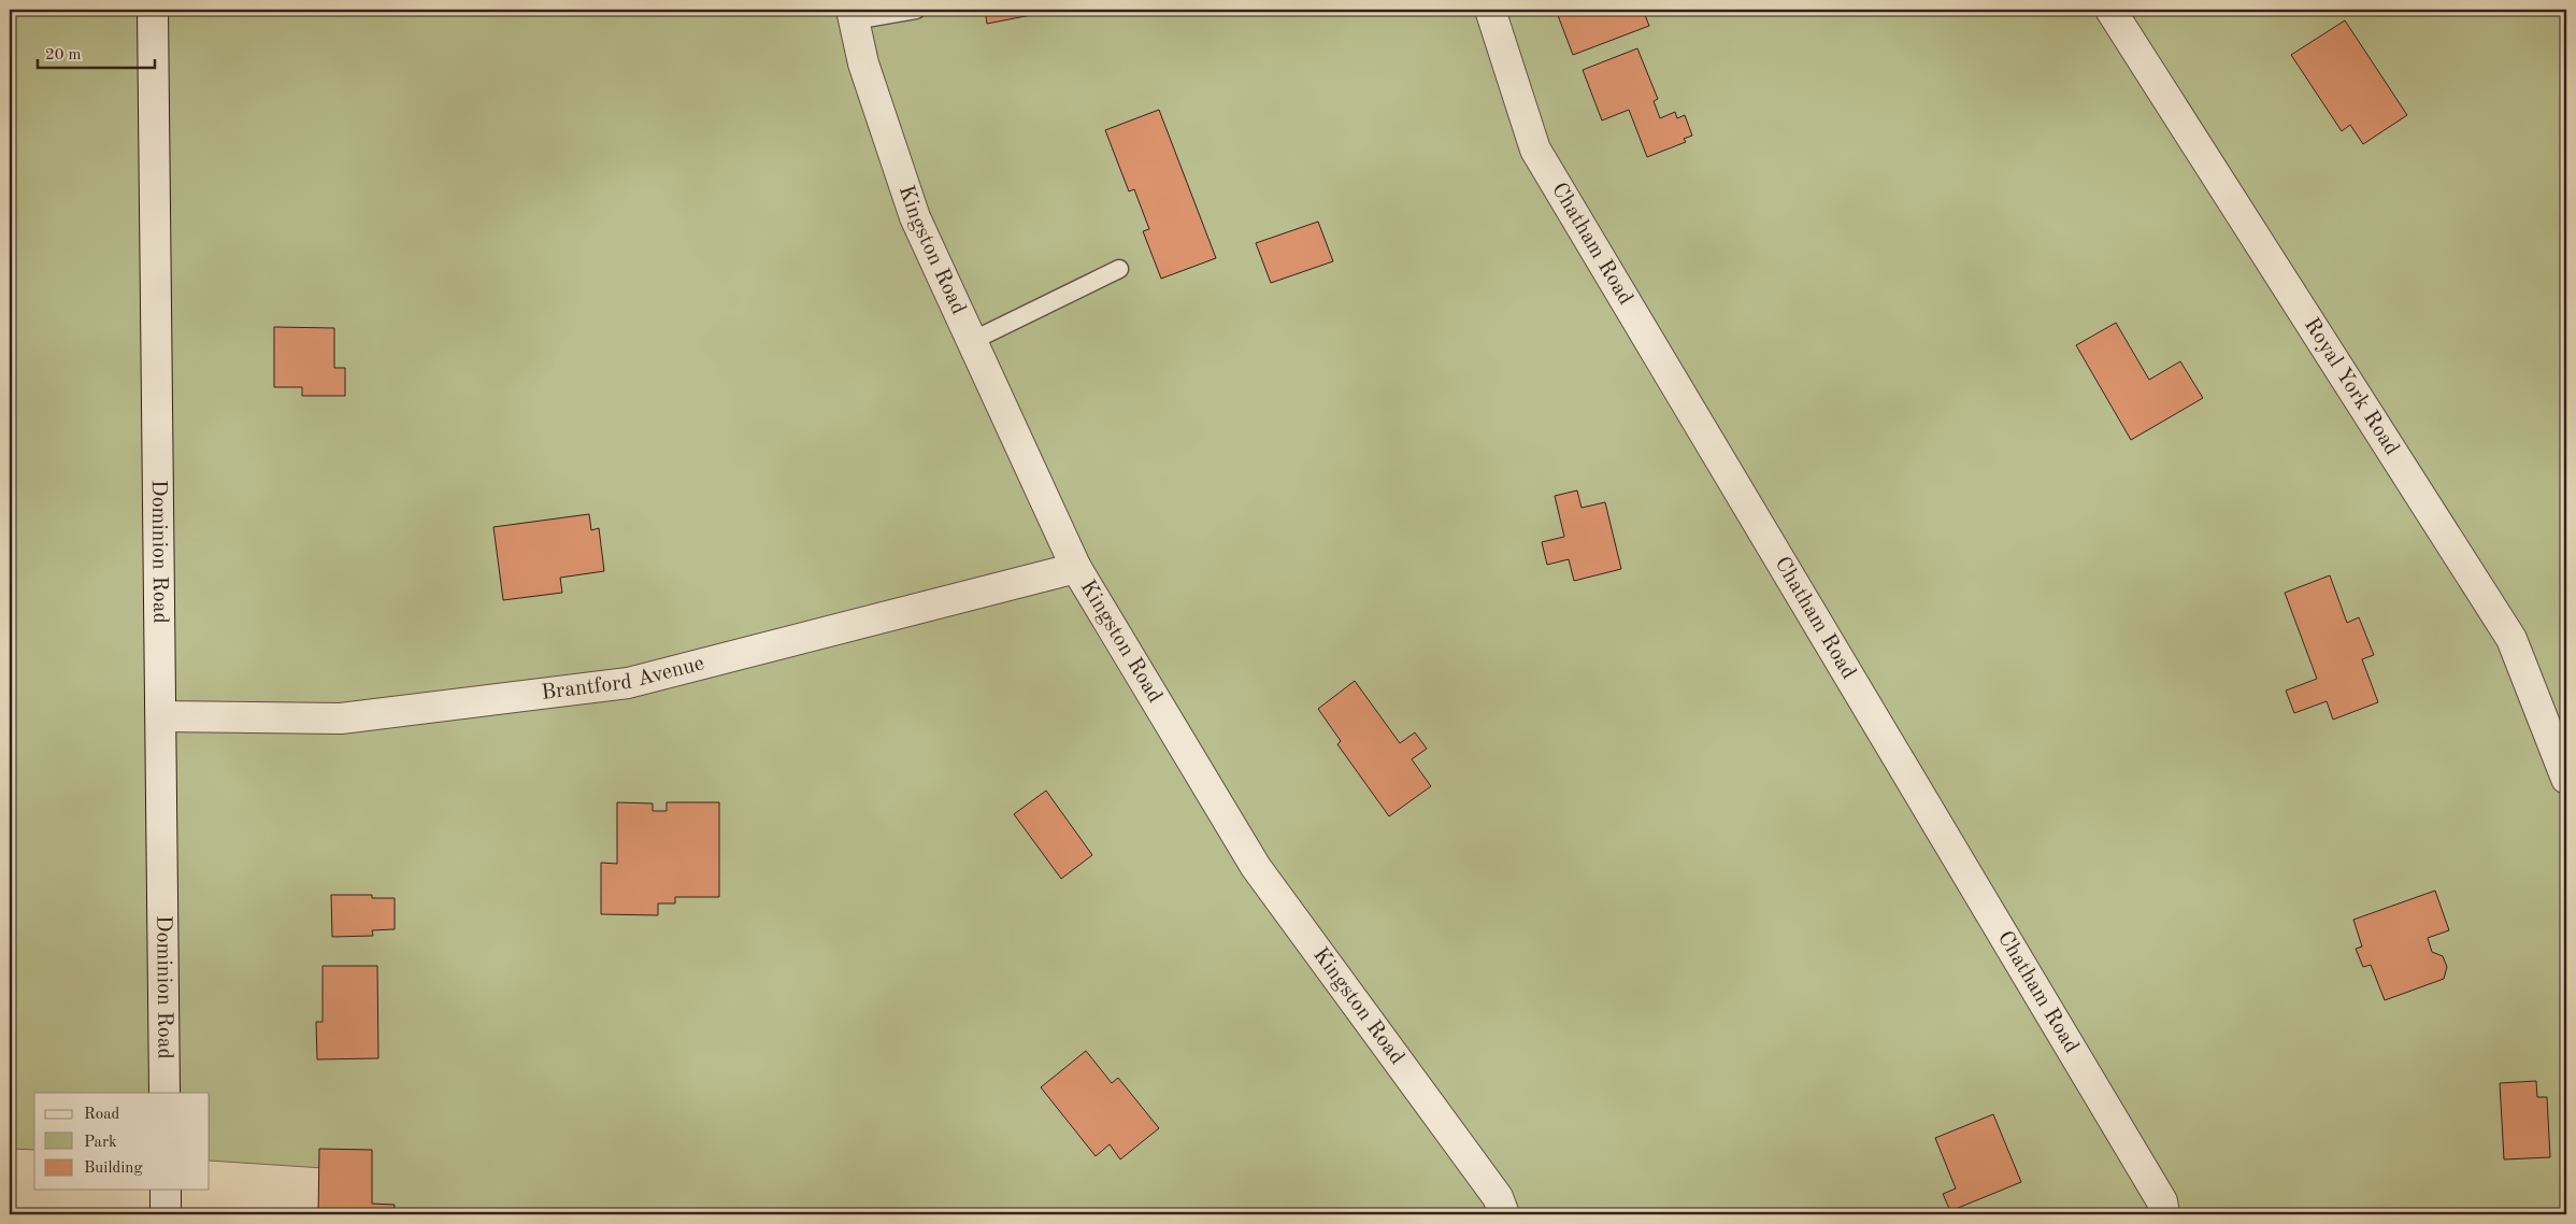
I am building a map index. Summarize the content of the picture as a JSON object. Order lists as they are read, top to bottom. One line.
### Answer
{"streets":{"street":["Chatham Road","Kingston Road","Royal York Road","Dominion Road","Brantford Avenue"]},"crossings":[["Kingston Road","Brantford Avenue"],["Dominion Road","Brantford Avenue"]],"legend":["Road","Park","Building"],"scale_bar":"20 m"}
